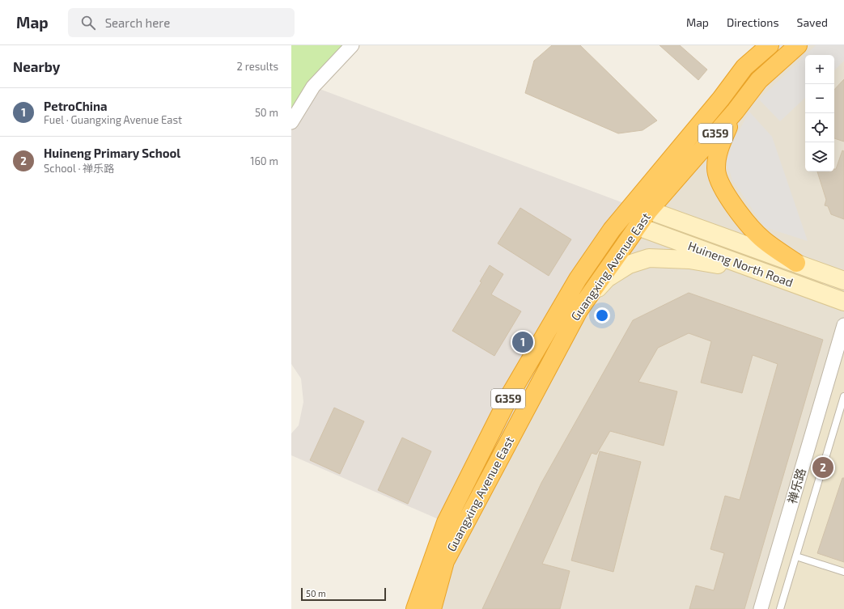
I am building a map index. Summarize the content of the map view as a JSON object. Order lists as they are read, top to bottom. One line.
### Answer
{"streets":{"highway":["G359","Guangxing Avenue East"],"street":["Huineng North Road","禅乐路"]},"crossings":[["Huineng North Road","Guangxing Avenue East"]],"scale_bar":"50 m","page":{"header":"Map","search":"Search here","nav":["Map","Directions","Saved"],"heading":["Nearby","2 results"],"map_buttons":["+","−"],"list":[{"mark":"1","name":"PetroChina","note":"Fuel · Guangxing Avenue East","value":"50 m"},{"mark":"2","name":"Huineng Primary School","note":"School · 禅乐路","value":"160 m"}],"pins":["1","2"],"scale":"50 m"}}
